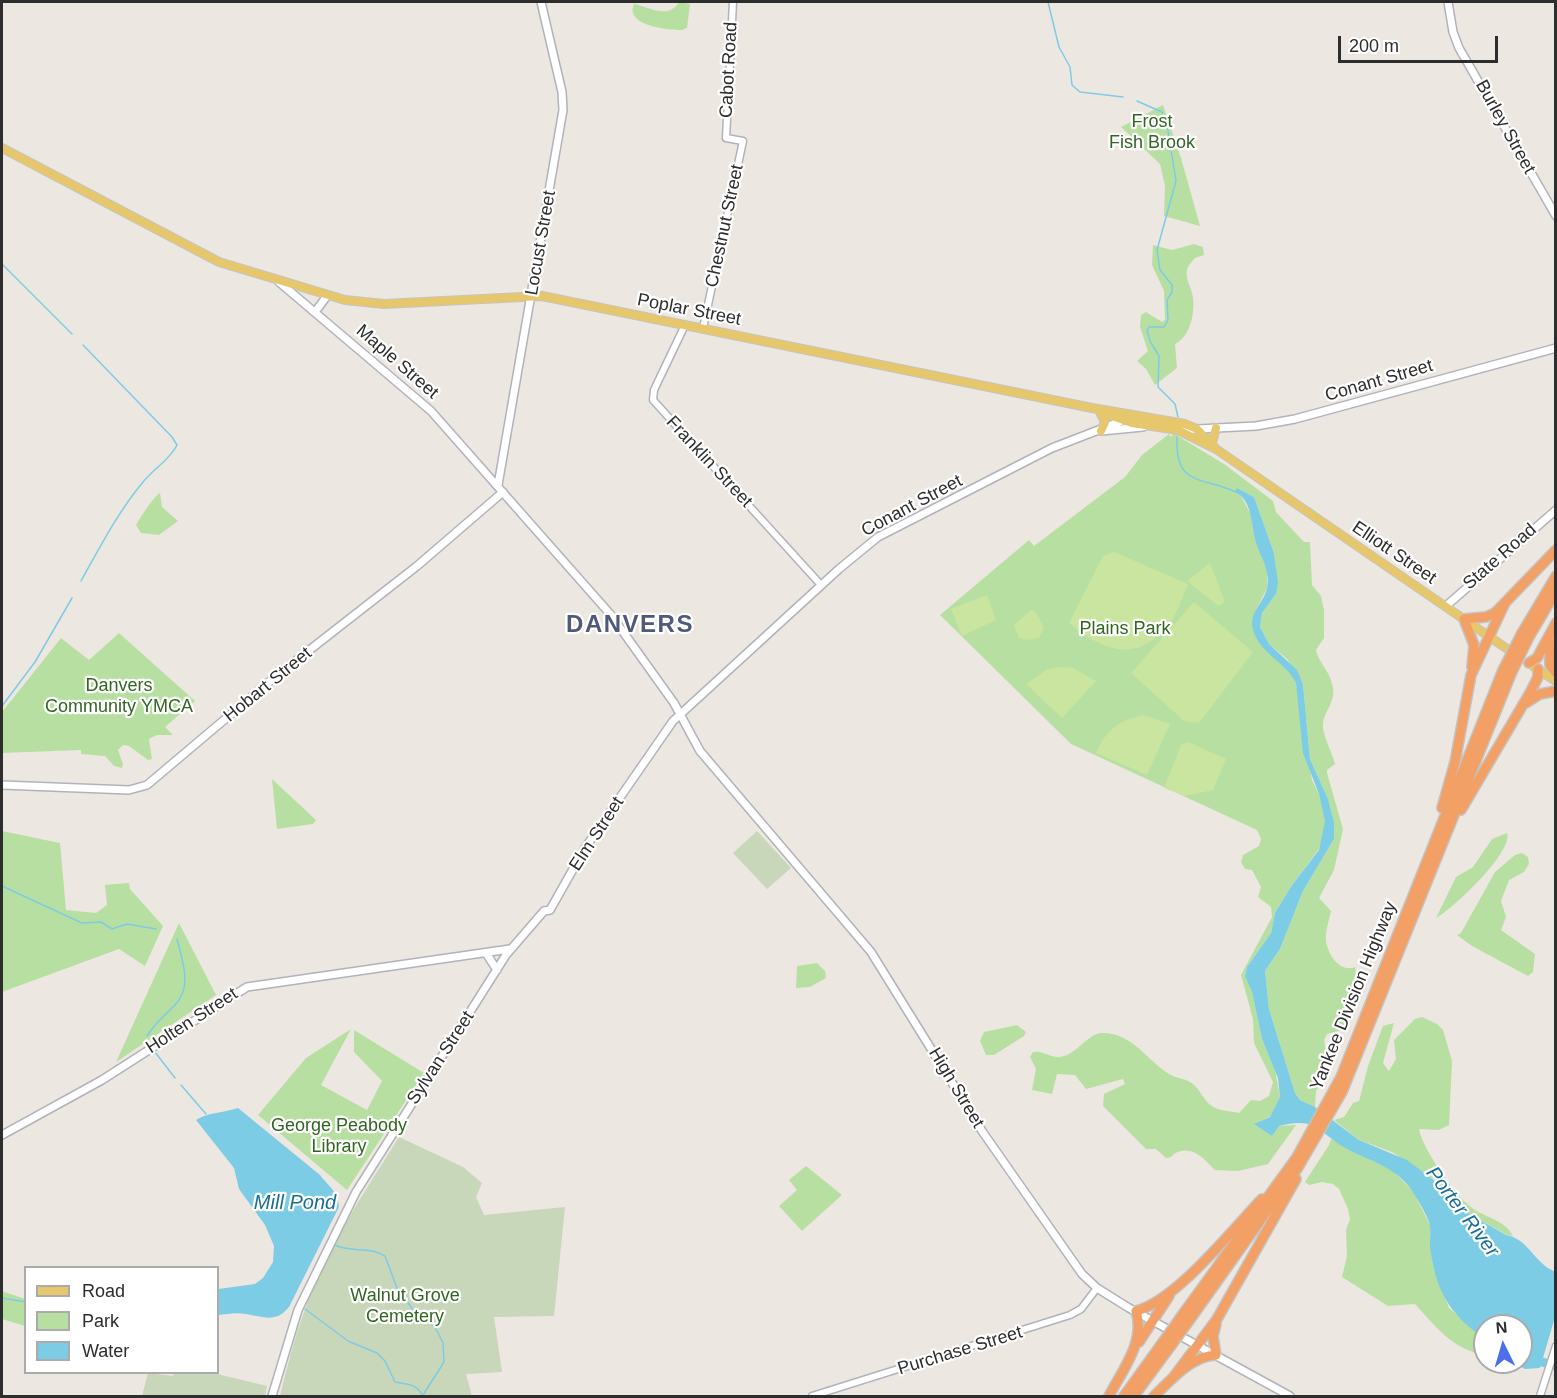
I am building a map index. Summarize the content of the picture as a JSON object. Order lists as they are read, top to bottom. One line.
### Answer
{"streets":{"highway":["Yankee Division Highway"],"main road":["Burley Street","Locust Street","Poplar Street","Maple Street","Conant Street","Elliott Street","State Road","Hobart Street","Elm Street","Holten Street","Sylvan Street","High Street"],"street":["Cabot Road","Chestnut Street","Franklin Street","Purchase Street"]},"crossings":[["Cabot Road","Chestnut Street"],["Chestnut Street","Poplar Street"],["Locust Street","Poplar Street"],["Locust Street","Maple Street"],["Poplar Street","Maple Street"],["Poplar Street","Conant Street"],["Poplar Street","Franklin Street"],["Maple Street","Conant Street"],["Maple Street","Hobart Street"],["Maple Street","Elm Street"],["Maple Street","High Street"],["Conant Street","Franklin Street"],["Conant Street","Elliott Street"],["Conant Street","Elm Street"],["Conant Street","High Street"],["Elliott Street","State Road"],["Elm Street","Holten Street"],["Elm Street","Sylvan Street"],["Elm Street","High Street"],["Holten Street","Sylvan Street"],["High Street","Purchase Street"]],"districts":["DANVERS"],"water":["Mill Pond","Porter River"],"parks":["Frost Fish Brook","Plains Park","Danvers Community YMCA","George Peabody Library","Walnut Grove Cemetery"],"legend":["Road","Park","Water"],"scale_bar":"200 m","north":"top"}
